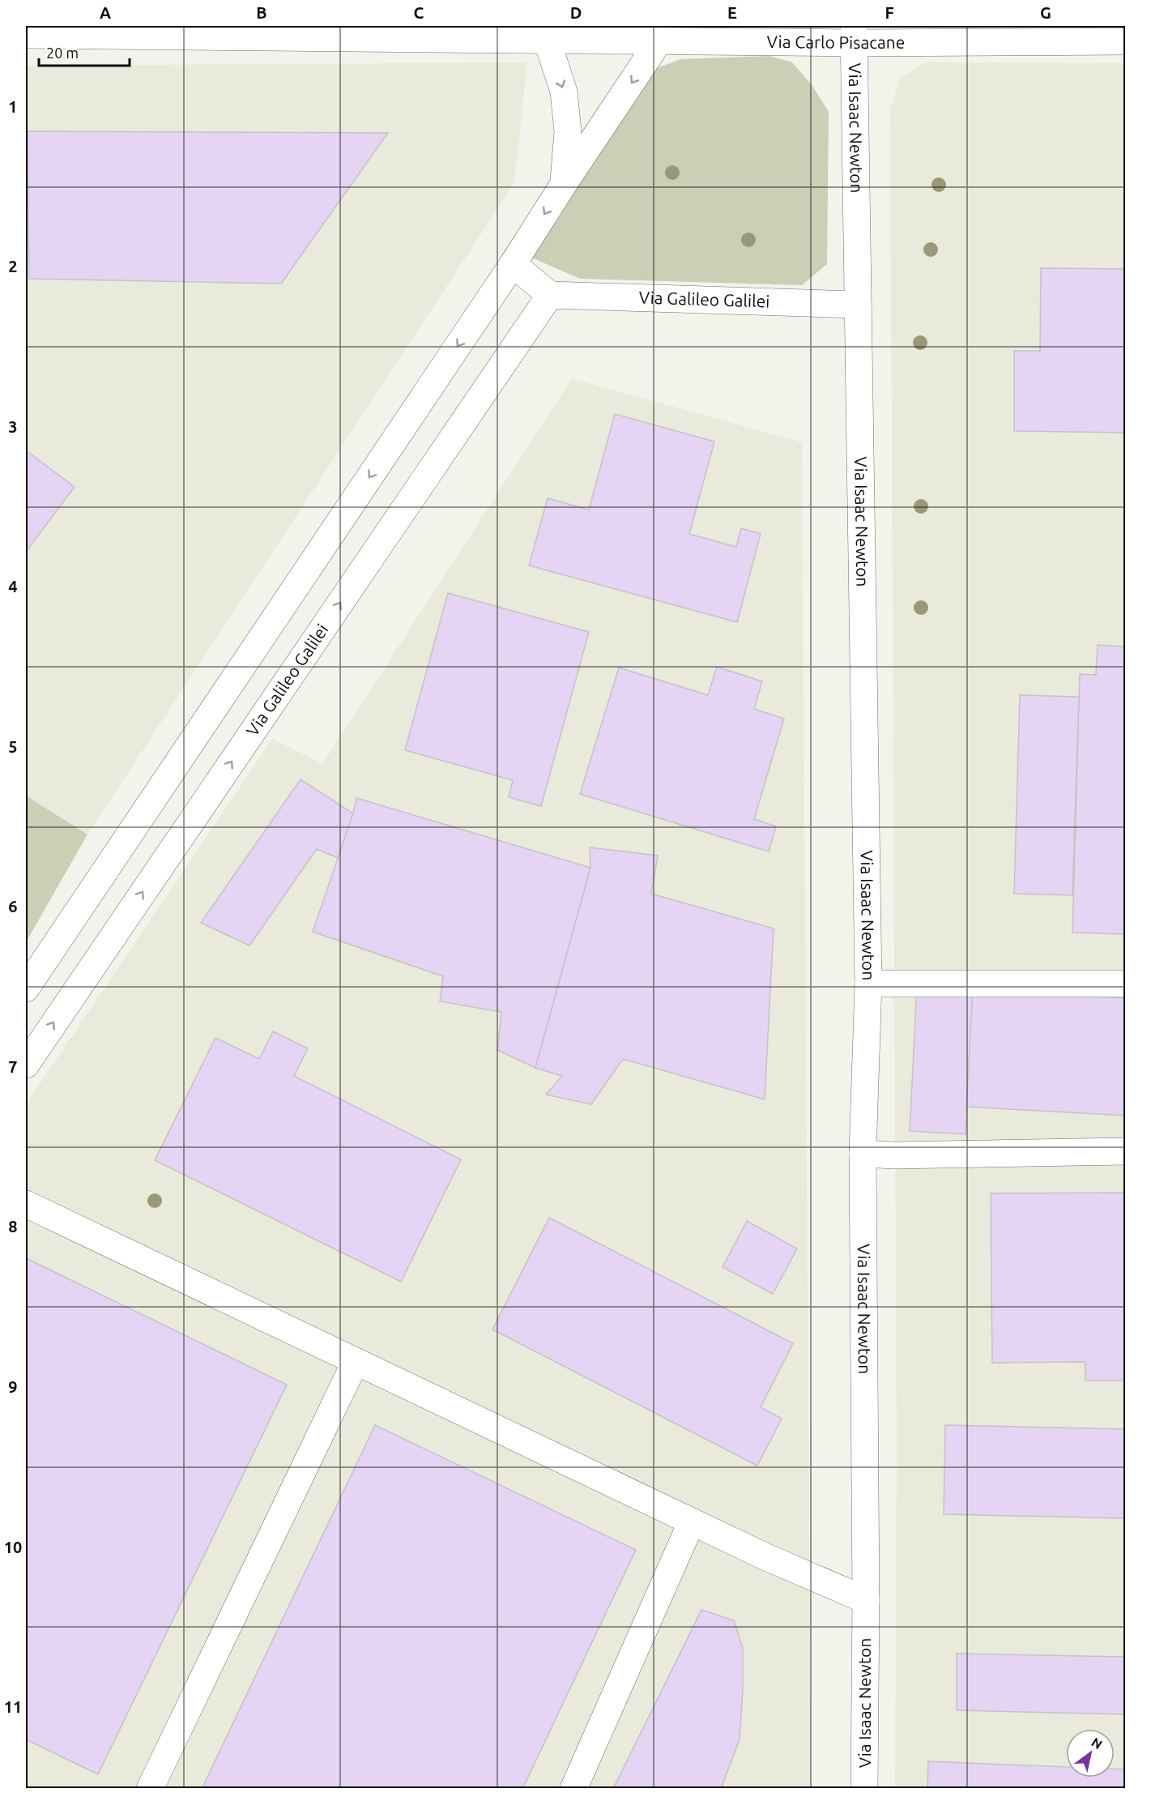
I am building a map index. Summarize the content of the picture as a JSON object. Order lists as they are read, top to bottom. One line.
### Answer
{"streets":{"street":["Via Carlo Pisacane","Via Isaac Newton","Via Galileo Galilei"]},"crossings":[["Via Carlo Pisacane","Via Isaac Newton"],["Via Isaac Newton","Via Galileo Galilei"]],"scale_bar":"20 m","north":"top right","grid":{"columns":["A","B","C","D","E","F","G"],"rows":["1","2","3","4","5","6","7","8","9","10","11"]}}
